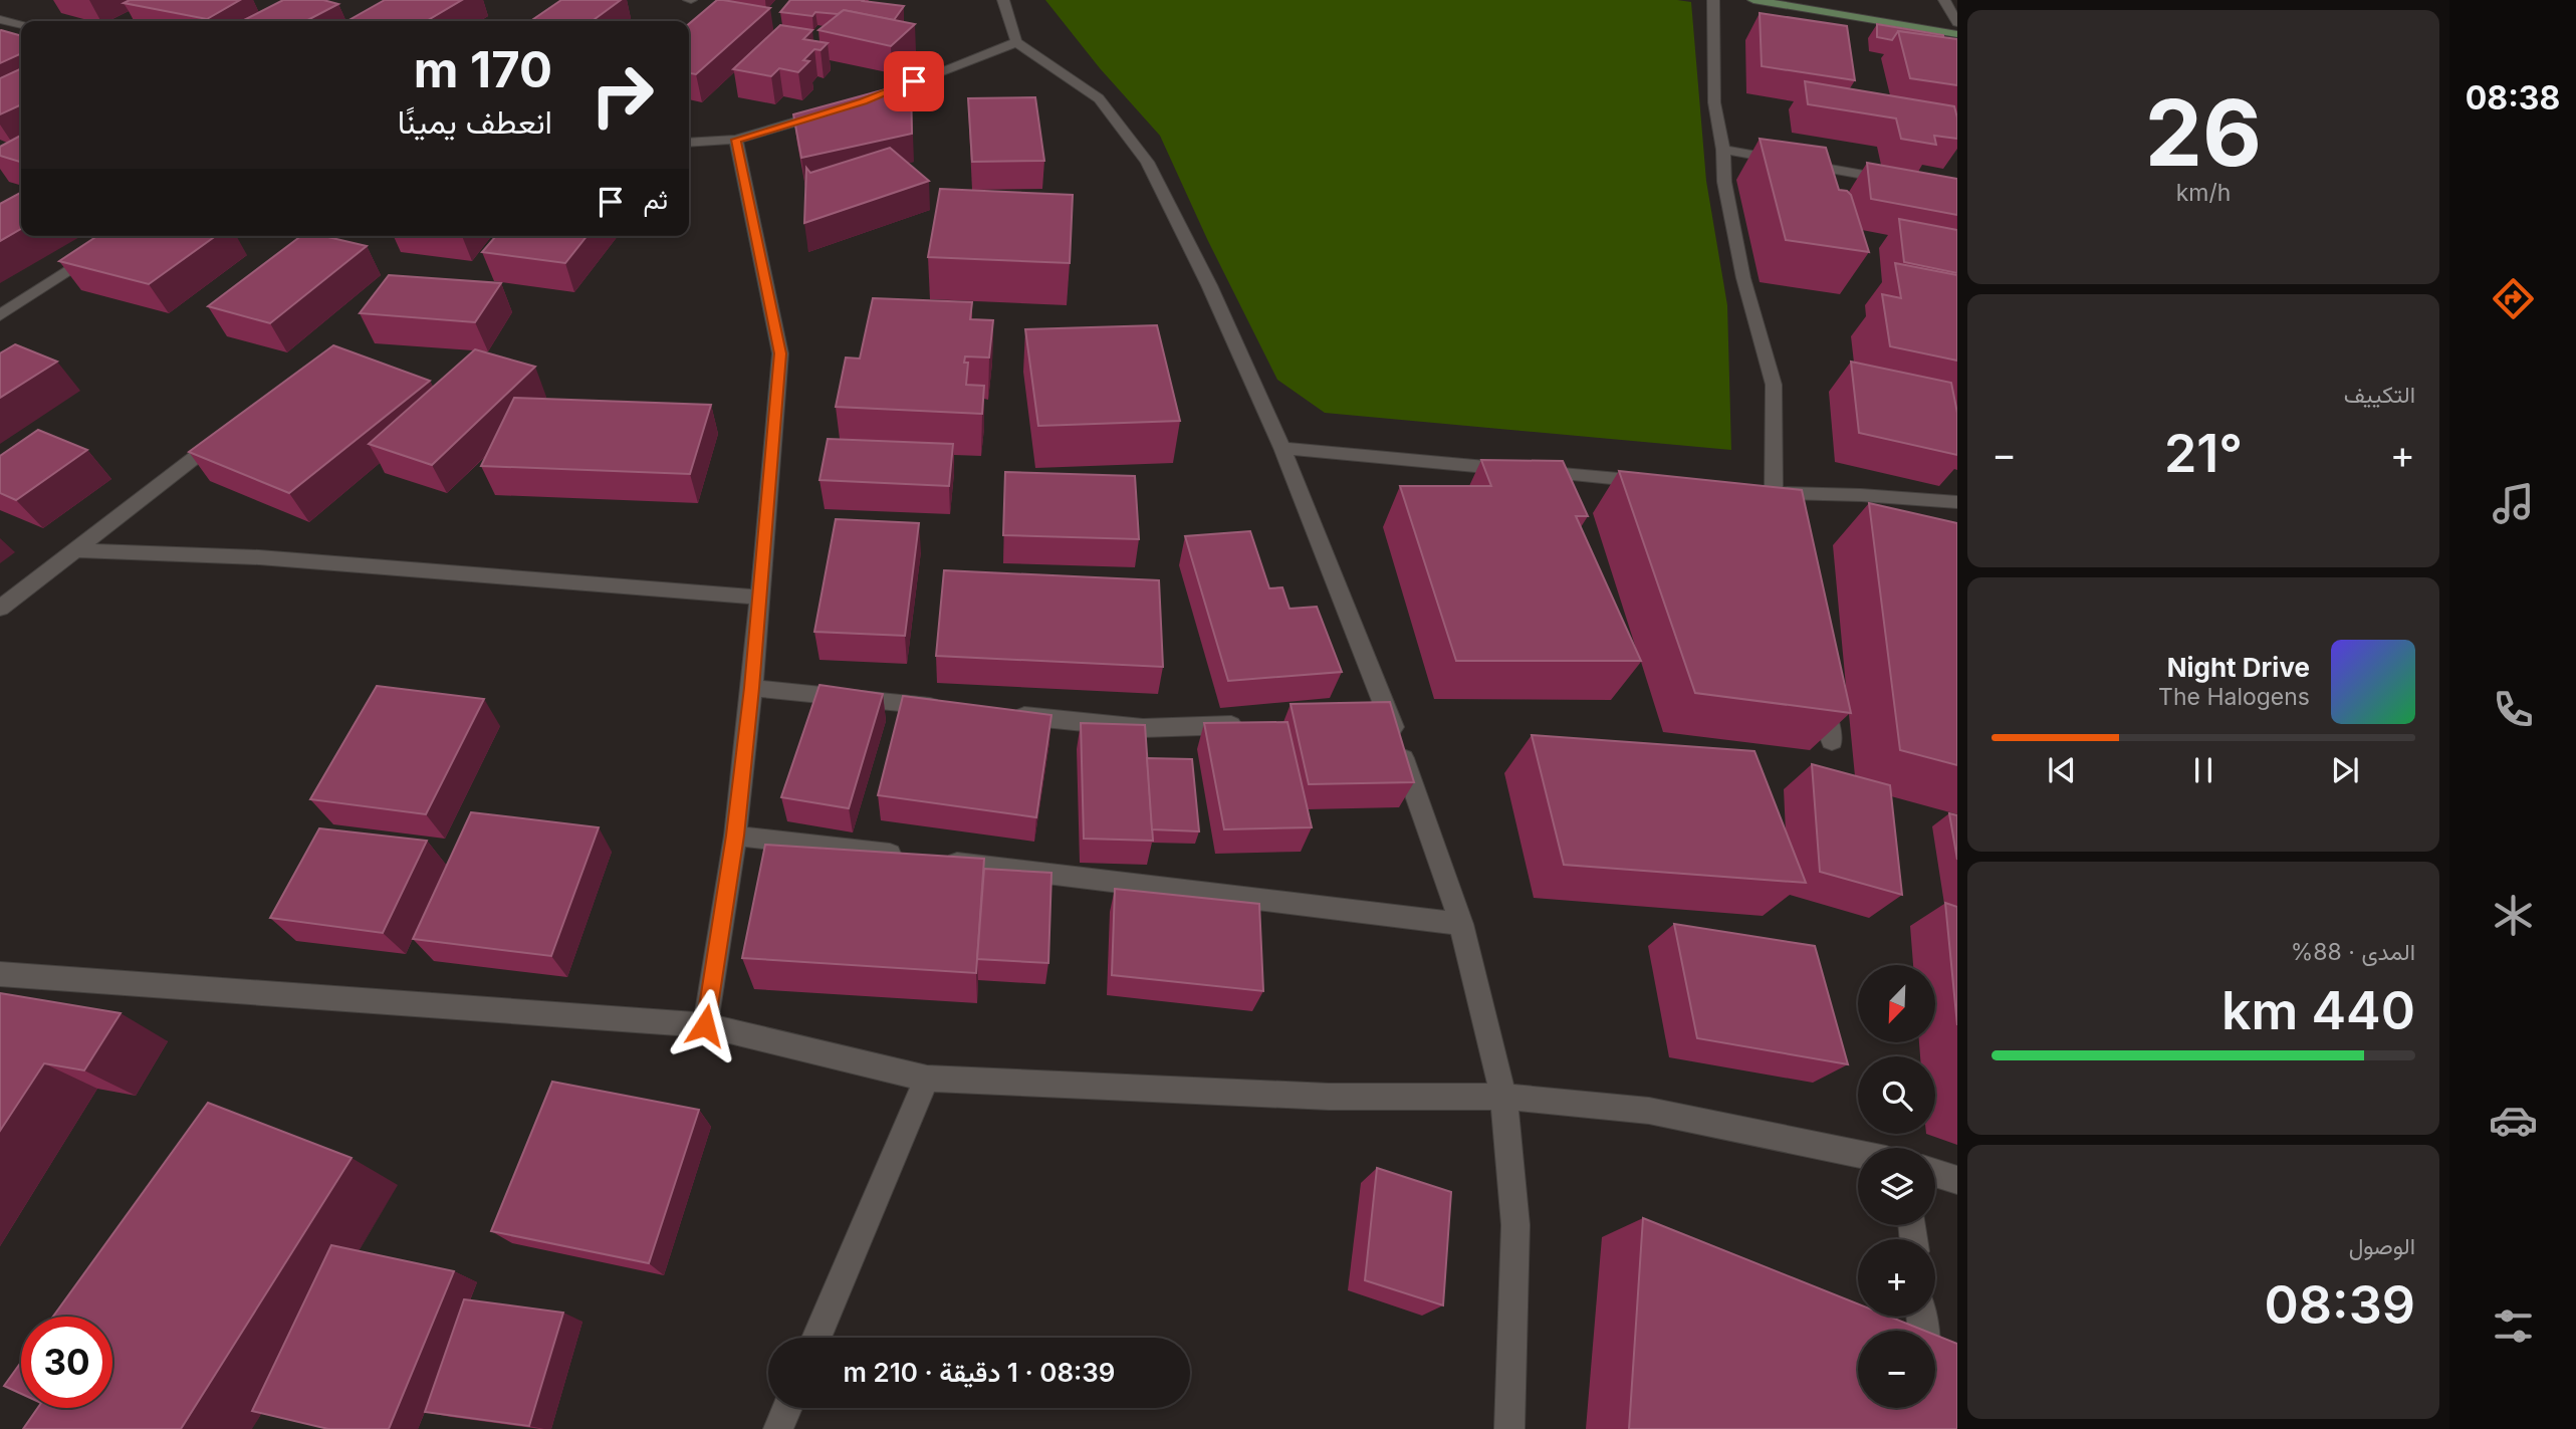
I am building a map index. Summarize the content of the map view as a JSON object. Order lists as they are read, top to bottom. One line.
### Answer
{"north":"bottom left","page":{"tabs":"08:38","tile":[["26","km/h"],"التكييف",["المدى · 88%","440 km"],["الوصول","08:39"]],"turn":["170 m","انعطف يمينًا"],"then":"ثم","heat":["−","21°","+"],"song":["Night Drive","The Halogens"],"map_buttons":["+","−"],"limit":"30","trip":"08:39 · 1 دقيقة · 210 m"}}
